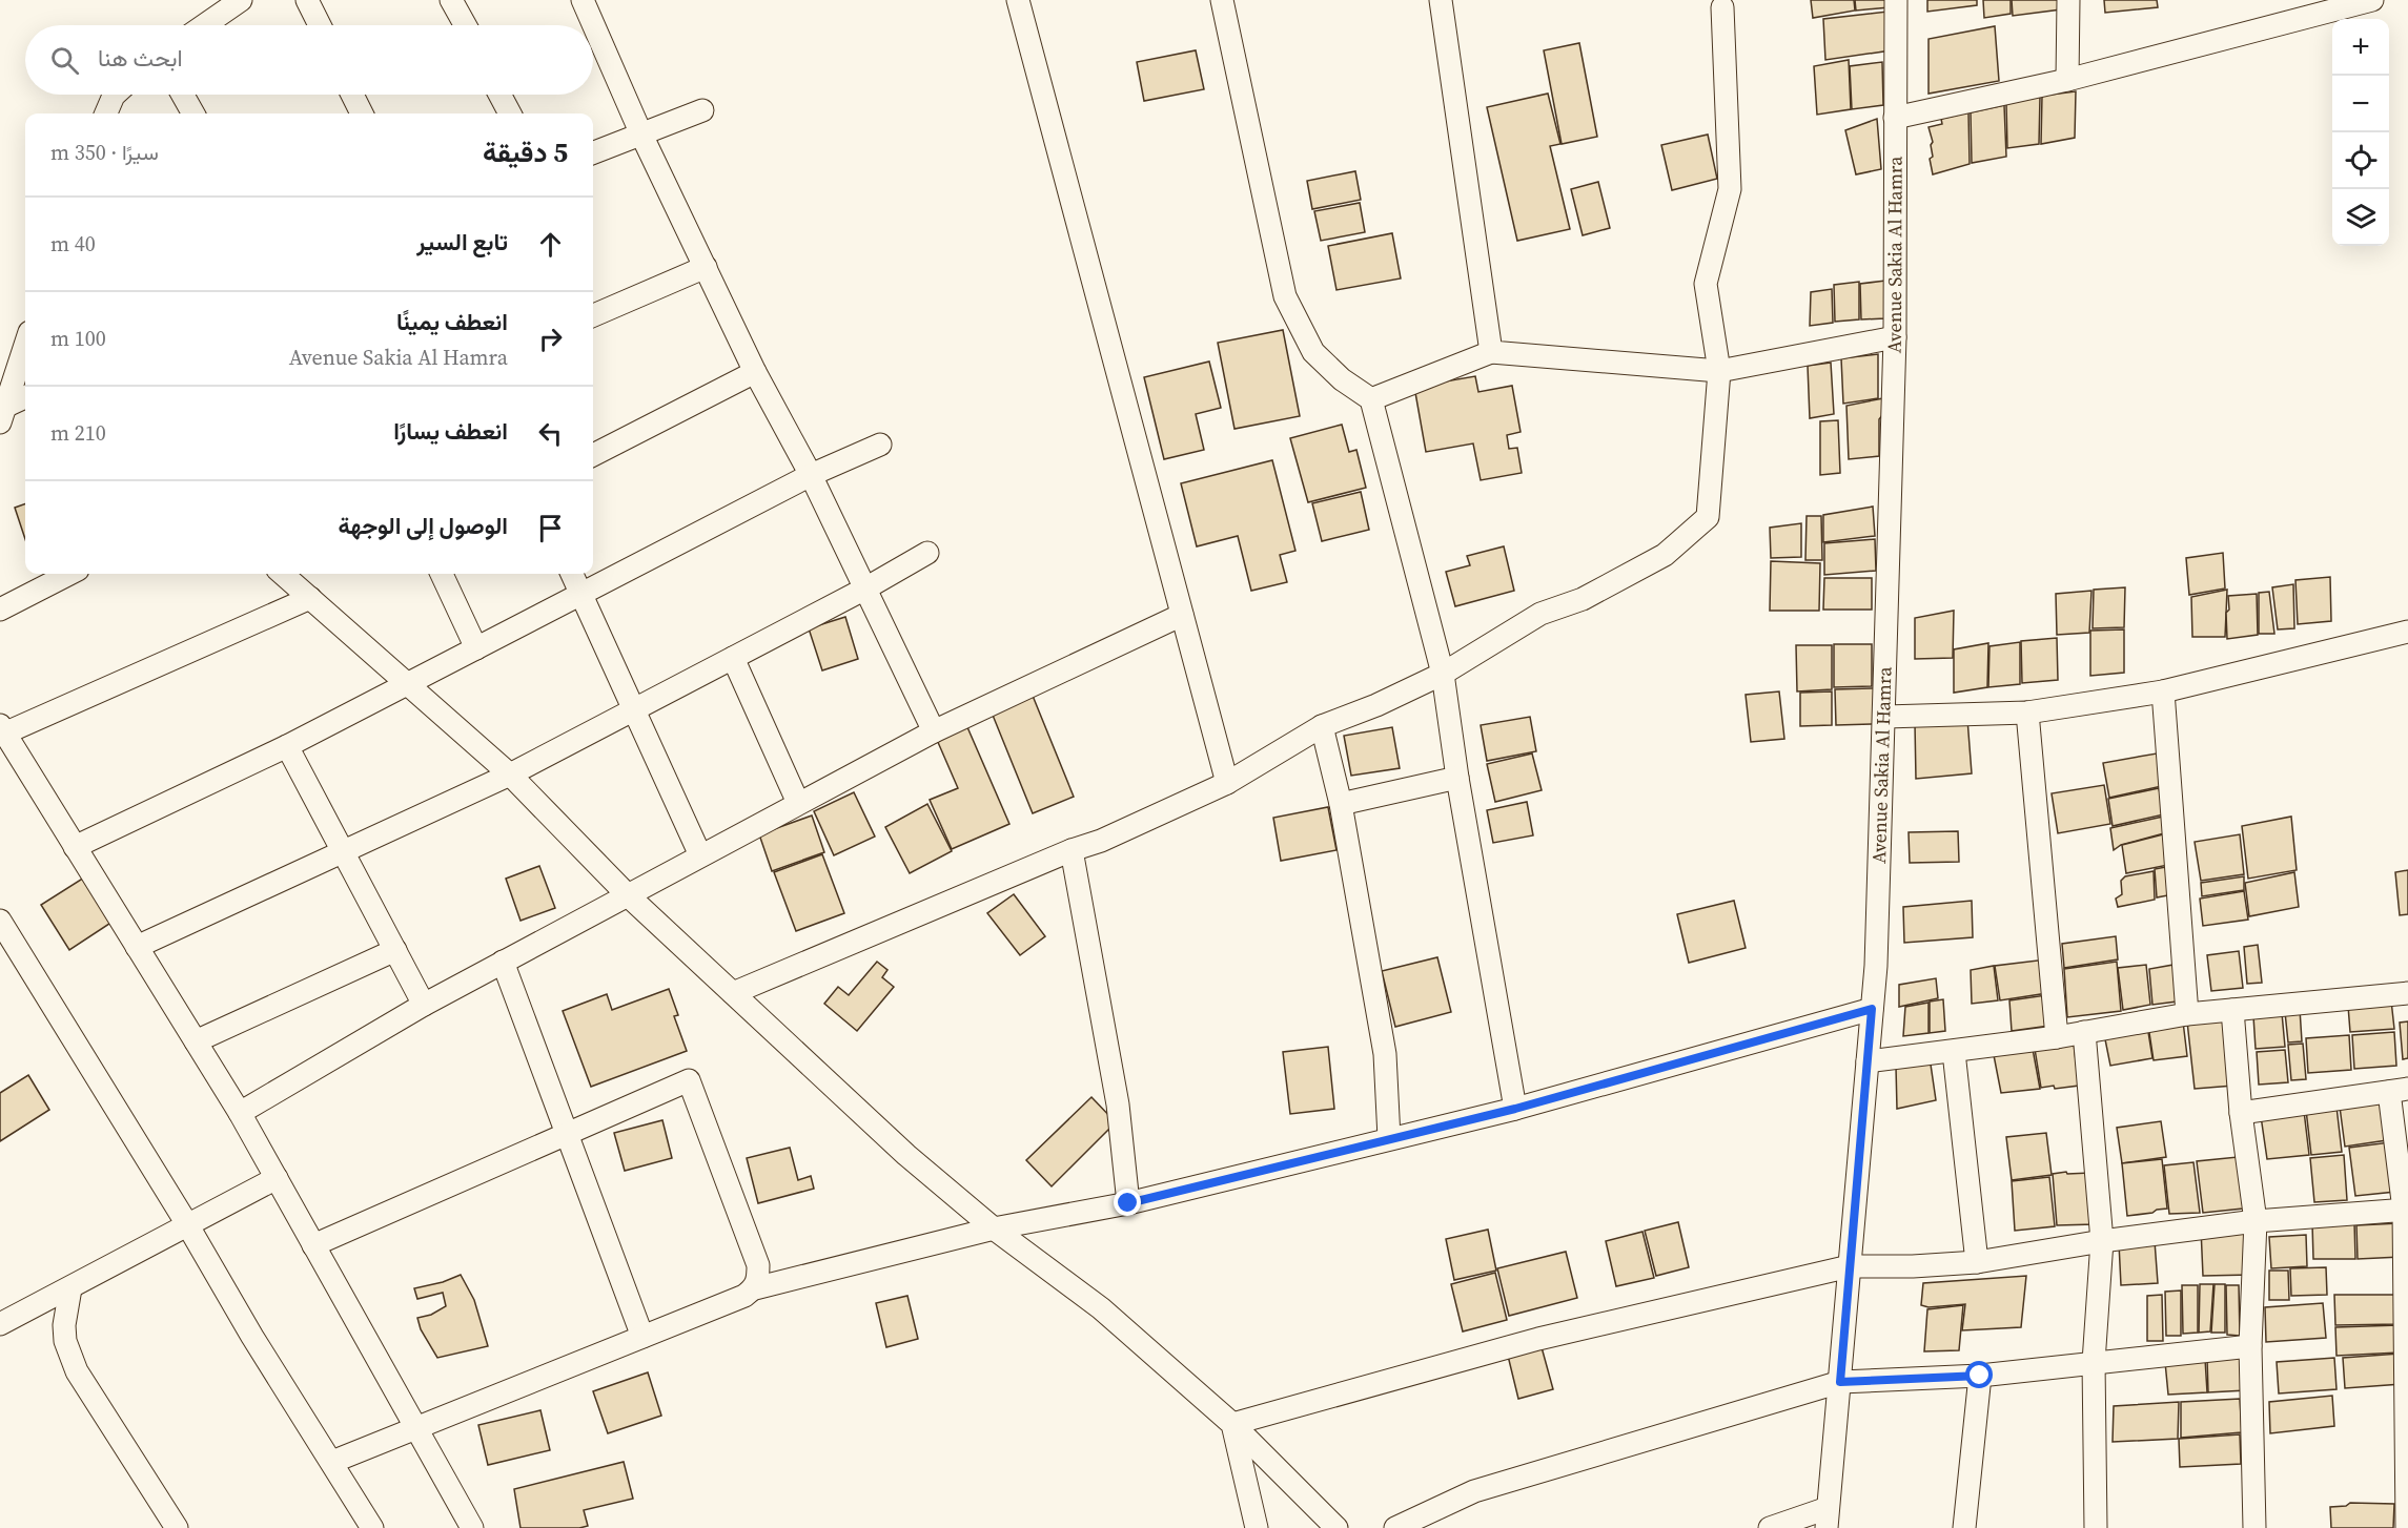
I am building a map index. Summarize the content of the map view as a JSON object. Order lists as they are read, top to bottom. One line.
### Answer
{"streets":{"street":["Avenue Sakia Al Hamra"]},"page":{"map_buttons":["+","−"],"search":"ابحث هنا","heading":["5 دقيقة","سيرًا · 350 m"],"list":[["تابع السير","40 m"],["انعطف يمينًا","Avenue Sakia Al Hamra","100 m"],["انعطف يسارًا","210 m"],"الوصول إلى الوجهة"]}}
